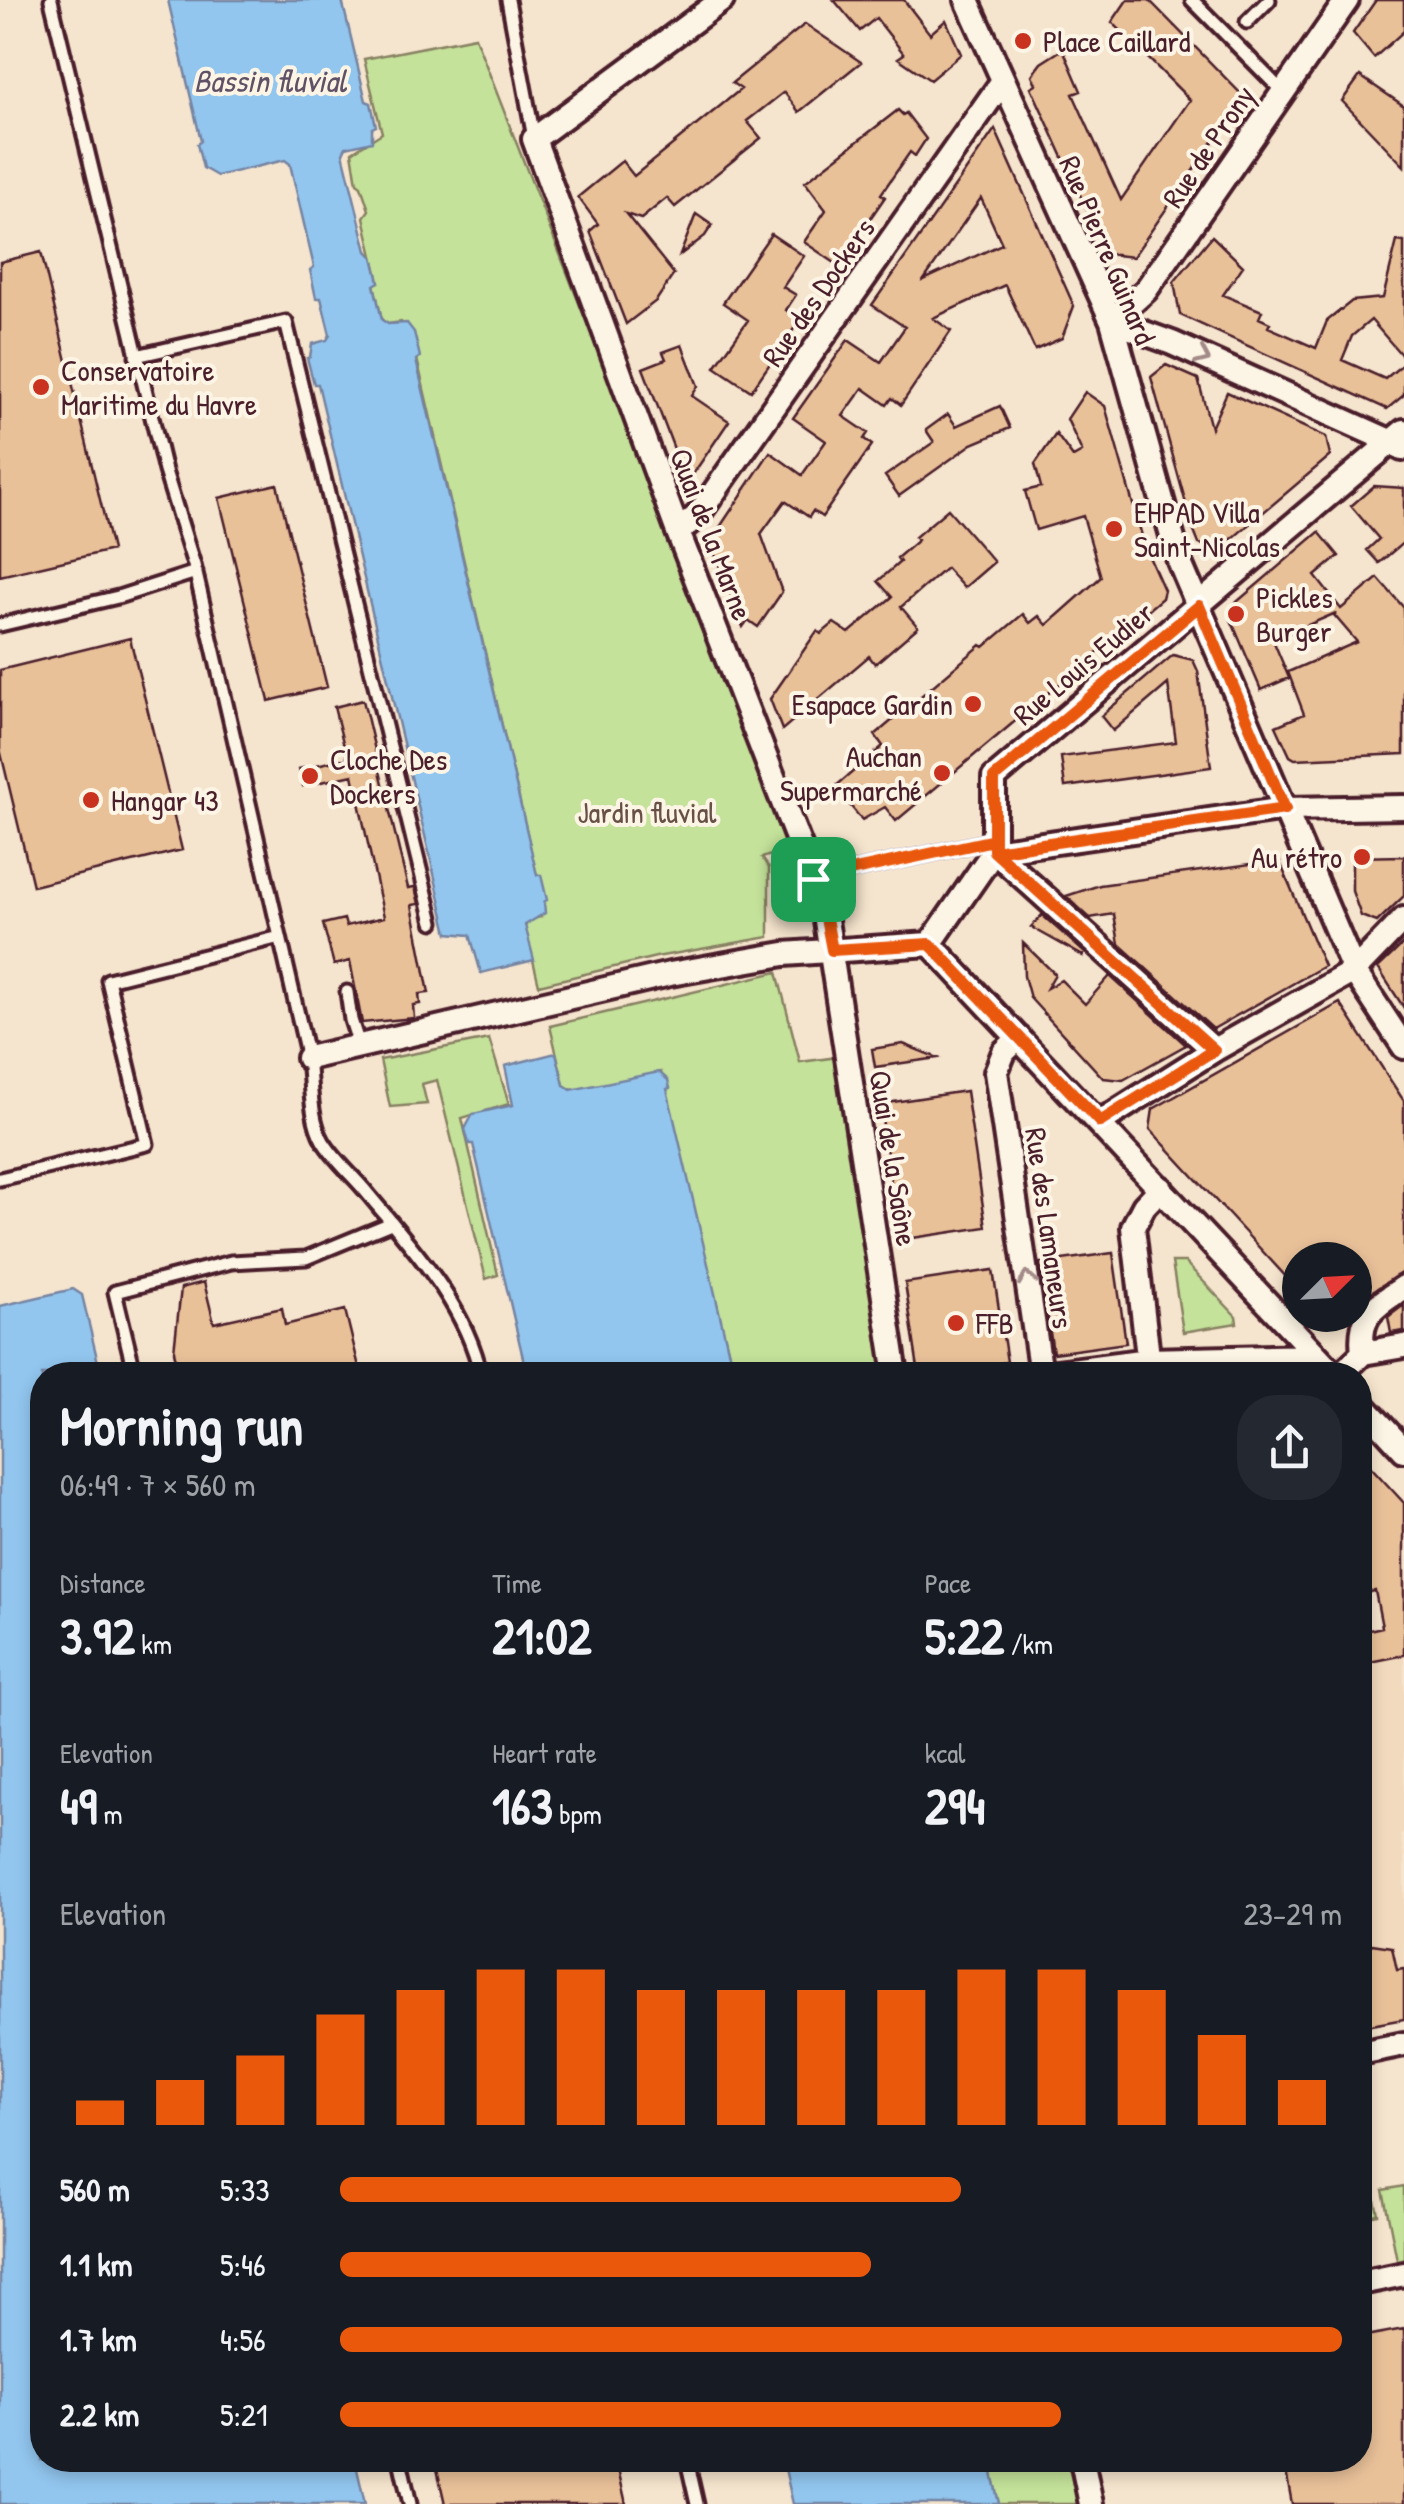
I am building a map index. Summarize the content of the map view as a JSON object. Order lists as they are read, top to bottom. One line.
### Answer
{"streets":{"street":["Rue de Prony","Rue Pierre Guinard","Rue des Dockers","Quai de la Marne","Rue Louis Eudier","Quai de la Saône","Rue des Lamaneurs"]},"crossings":[["Rue de Prony","Rue Pierre Guinard"],["Rue Pierre Guinard","Rue des Dockers"],["Rue Pierre Guinard","Rue Louis Eudier"],["Rue des Dockers","Quai de la Marne"],["Quai de la Marne","Quai de la Saône"]],"water":["Bassin fluvial"],"parks":["Jardin fluvial"],"places":["Place Caillard","Conservatoire Maritime du Havre","EHPAD Villa Saint-Nicolas","Pickles Burger","Esapace Gardin","Auchan Supermarché","Cloche Des Dockers","Hangar 43","Au rétro","FFB"],"north":"top right","page":{"heading":["Morning run","06:49 · 7 × 560 m"],"stats":[["Distance","3.92 km"],["Time","21:02"],["Pace","5:22 /km"],["Elevation","49 m"],["Heart rate","163 bpm"],["kcal","294"]],"chart":["Elevation","23–29 m"],"list":[{"name":"560 m","note":"5:33"},{"name":"1.1 km","note":"5:46"},{"name":"1.7 km","note":"4:56"},{"name":"2.2 km","note":"5:21"}]}}
